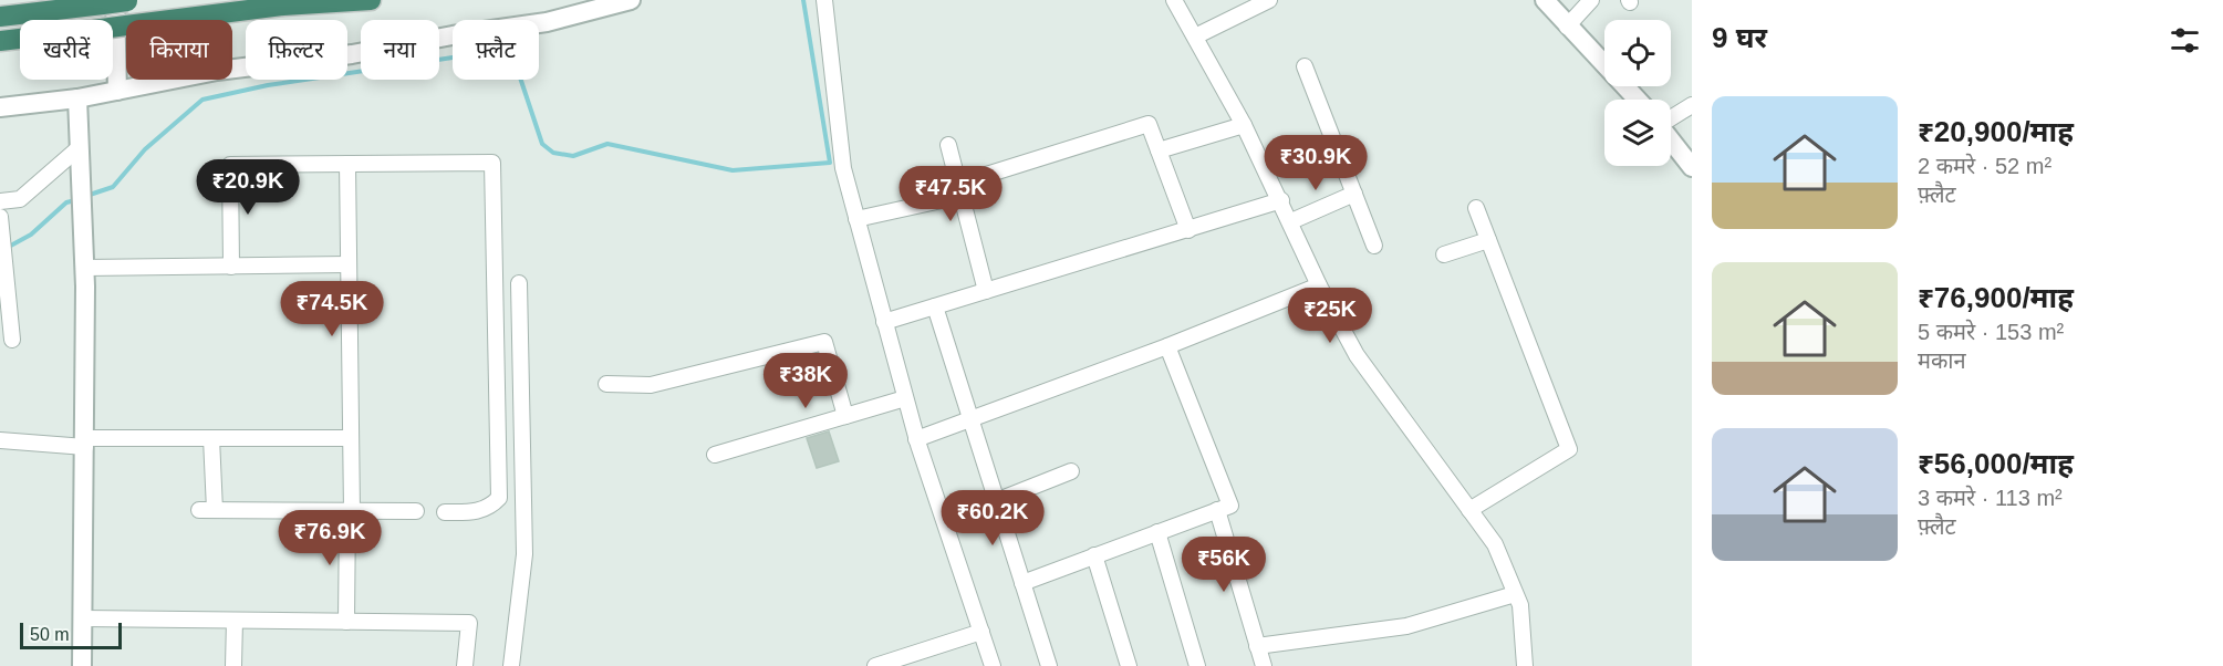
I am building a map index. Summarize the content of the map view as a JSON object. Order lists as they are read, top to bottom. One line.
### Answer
{"scale_bar":"50 m","page":{"heading":"9 घर","chip":["खरीदें","किराया","फ़िल्टर","नया","फ़्लैट"],"list":[{"name":"₹20,900/माह","note":"2 कमरे · 52 m² · फ़्लैट"},{"name":"₹76,900/माह","note":"5 कमरे · 153 m² · मकान"},{"name":"₹56,000/माह","note":"3 कमरे · 113 m² · फ़्लैट"}],"price":["₹30.9K","₹20.9K","₹47.5K","₹74.5K","₹25K","₹38K","₹60.2K","₹76.9K","₹56K"],"scale":"50 m"}}
